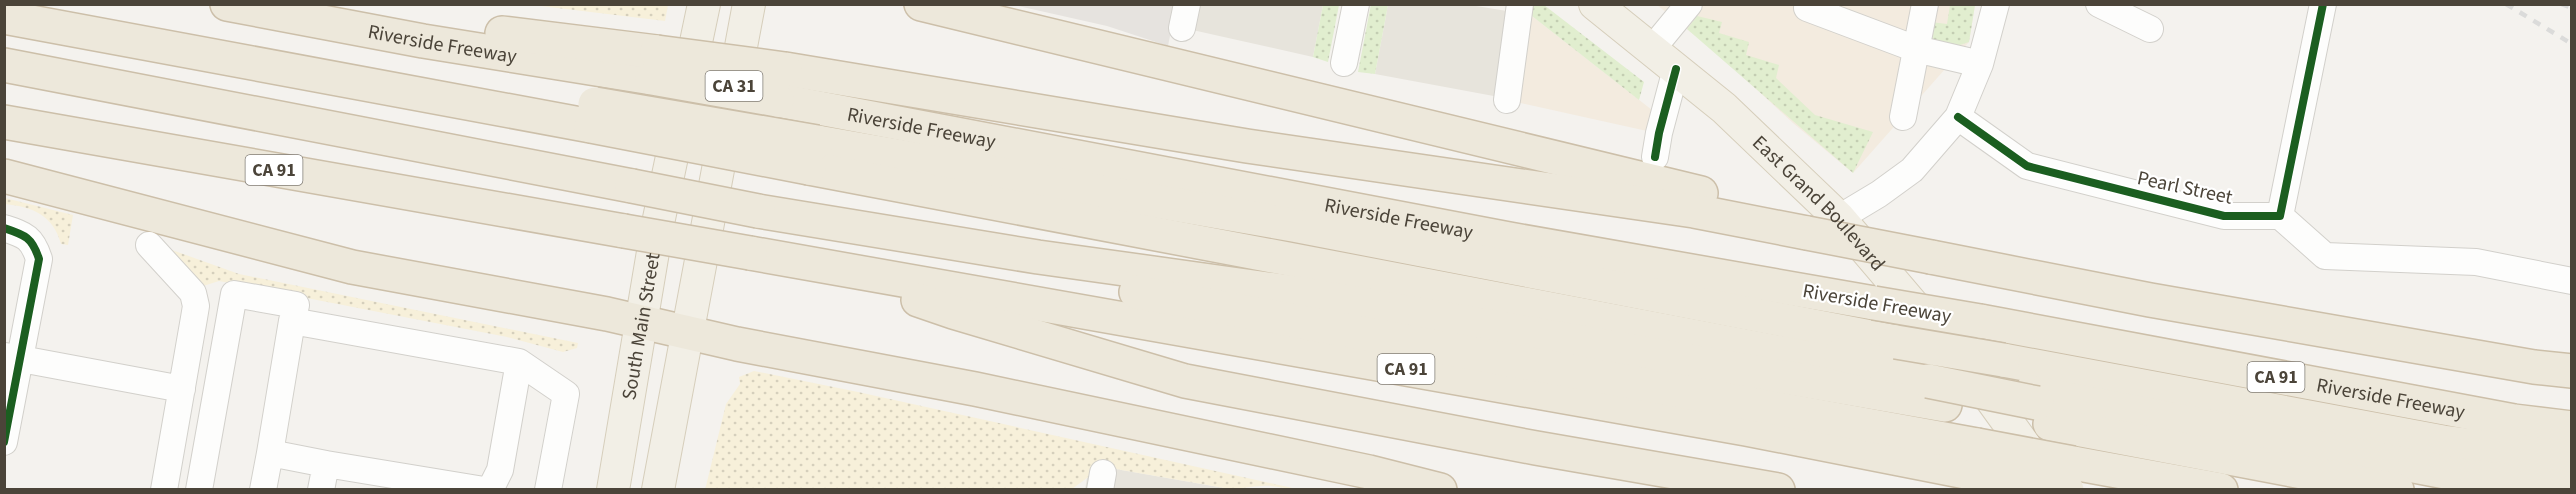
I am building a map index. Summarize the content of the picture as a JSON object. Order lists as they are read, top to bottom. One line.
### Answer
{"streets":{"highway":["Riverside Freeway","CA 91"],"main road":["CA 31","East Grand Boulevard","South Main Street"],"street":["Pearl Street"]}}
